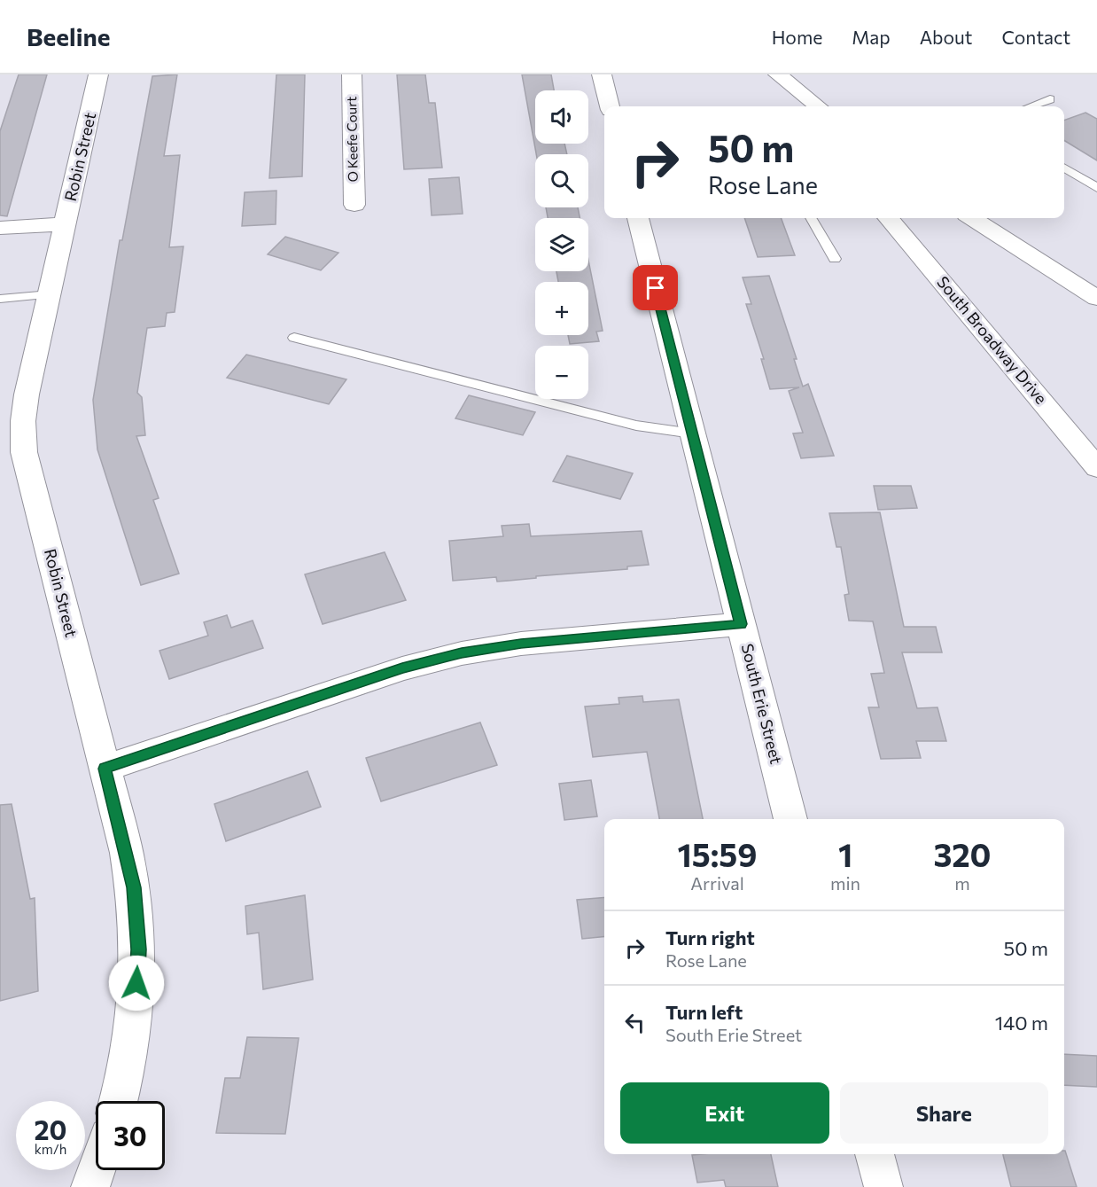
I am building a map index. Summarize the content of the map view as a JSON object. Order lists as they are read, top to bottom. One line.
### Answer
{"streets":{"street":["O Keefe Court","Robin Street","South Broadway Drive","South Erie Street"]},"page":{"header":"Beeline","nav":["Home","Map","About","Contact"],"map_buttons":["+","−"],"turn":["50 m","Rose Lane"],"eta":["15:59","Arrival","1","min","320","m"],"list":[{"name":"Turn right","note":"Rose Lane","value":"50 m"},{"name":"Turn left","note":"South Erie Street","value":"140 m"}],"buttons":["Exit","Share"],"speed":"20 km/h","limit":"30"}}
